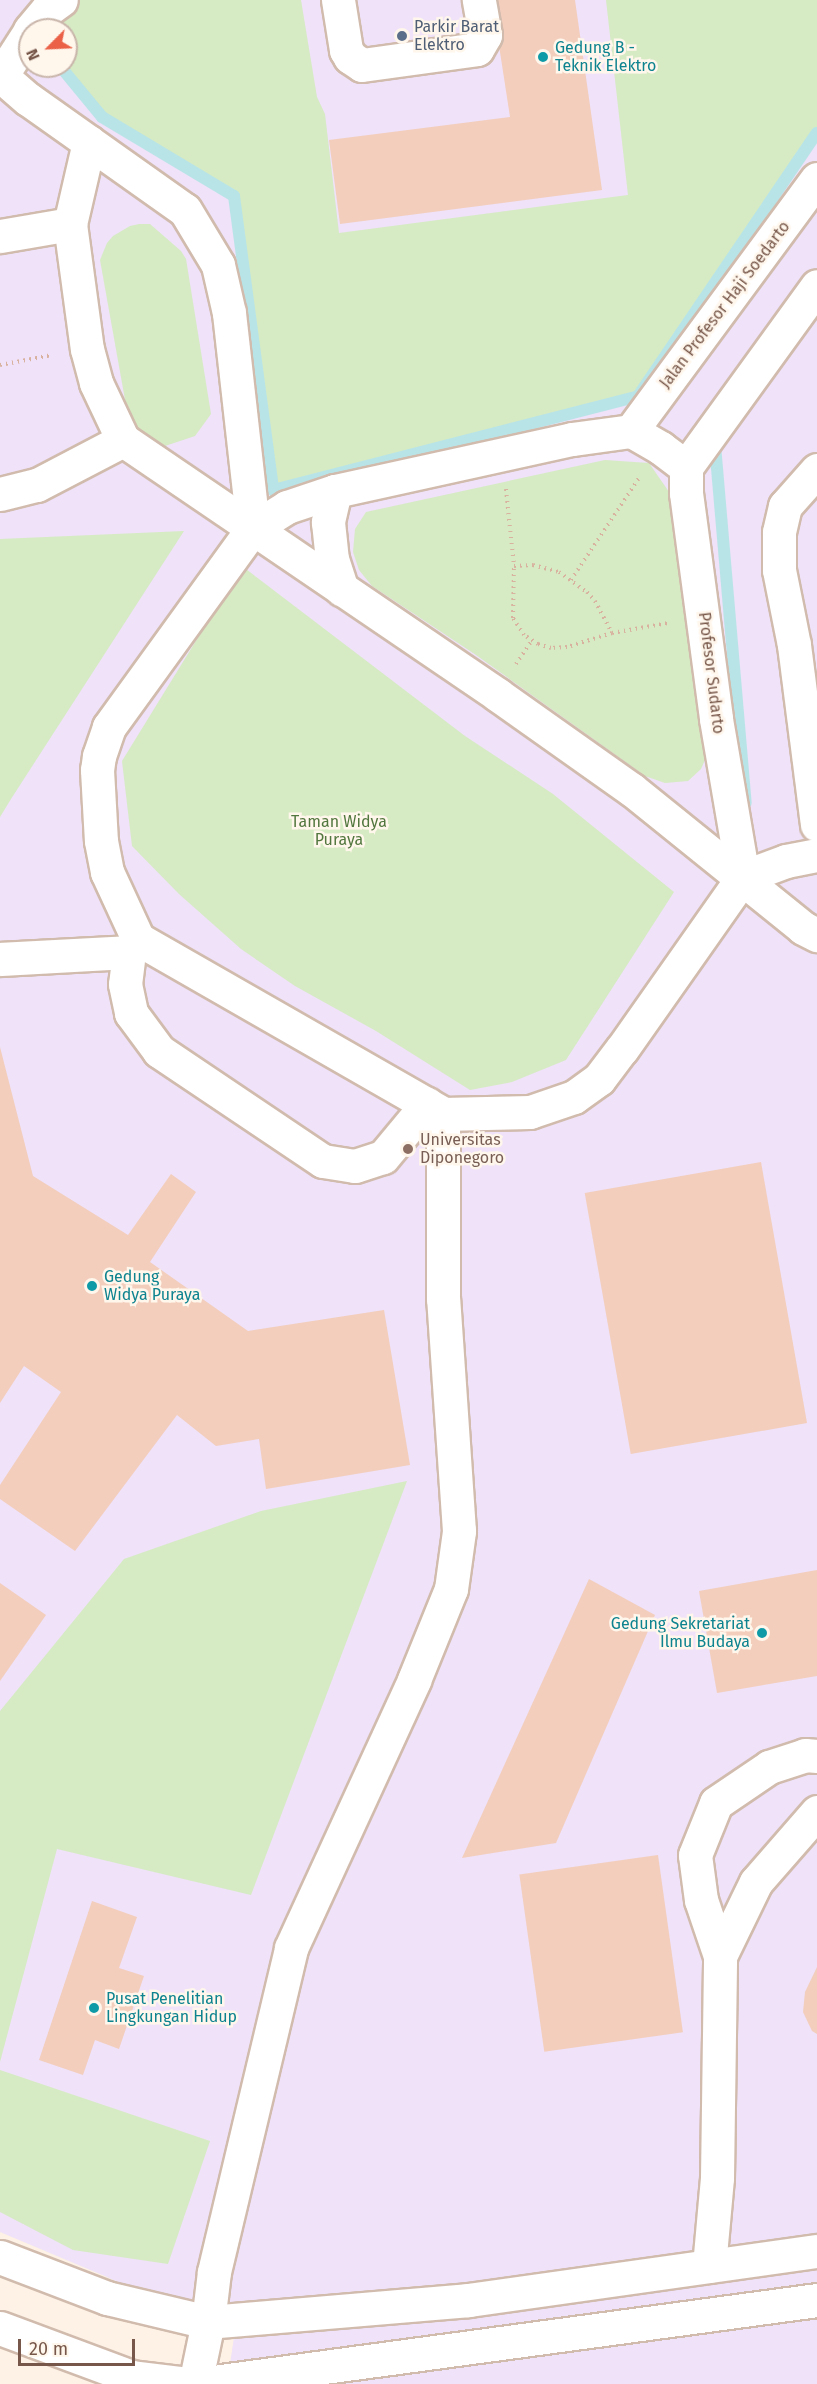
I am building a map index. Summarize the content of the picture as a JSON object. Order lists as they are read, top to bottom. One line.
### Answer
{"streets":{"street":["Jalan Profesor Haji Soedarto","Profesor Sudarto"]},"parks":["Taman Widya Puraya"],"places":["Parkir Barat Elektro","Gedung B - Teknik Elektro","Universitas Diponegoro","Gedung Widya Puraya","Gedung Sekretariat Ilmu Budaya","Pusat Penelitian Lingkungan Hidup"],"scale_bar":"20 m","north":"bottom left"}
